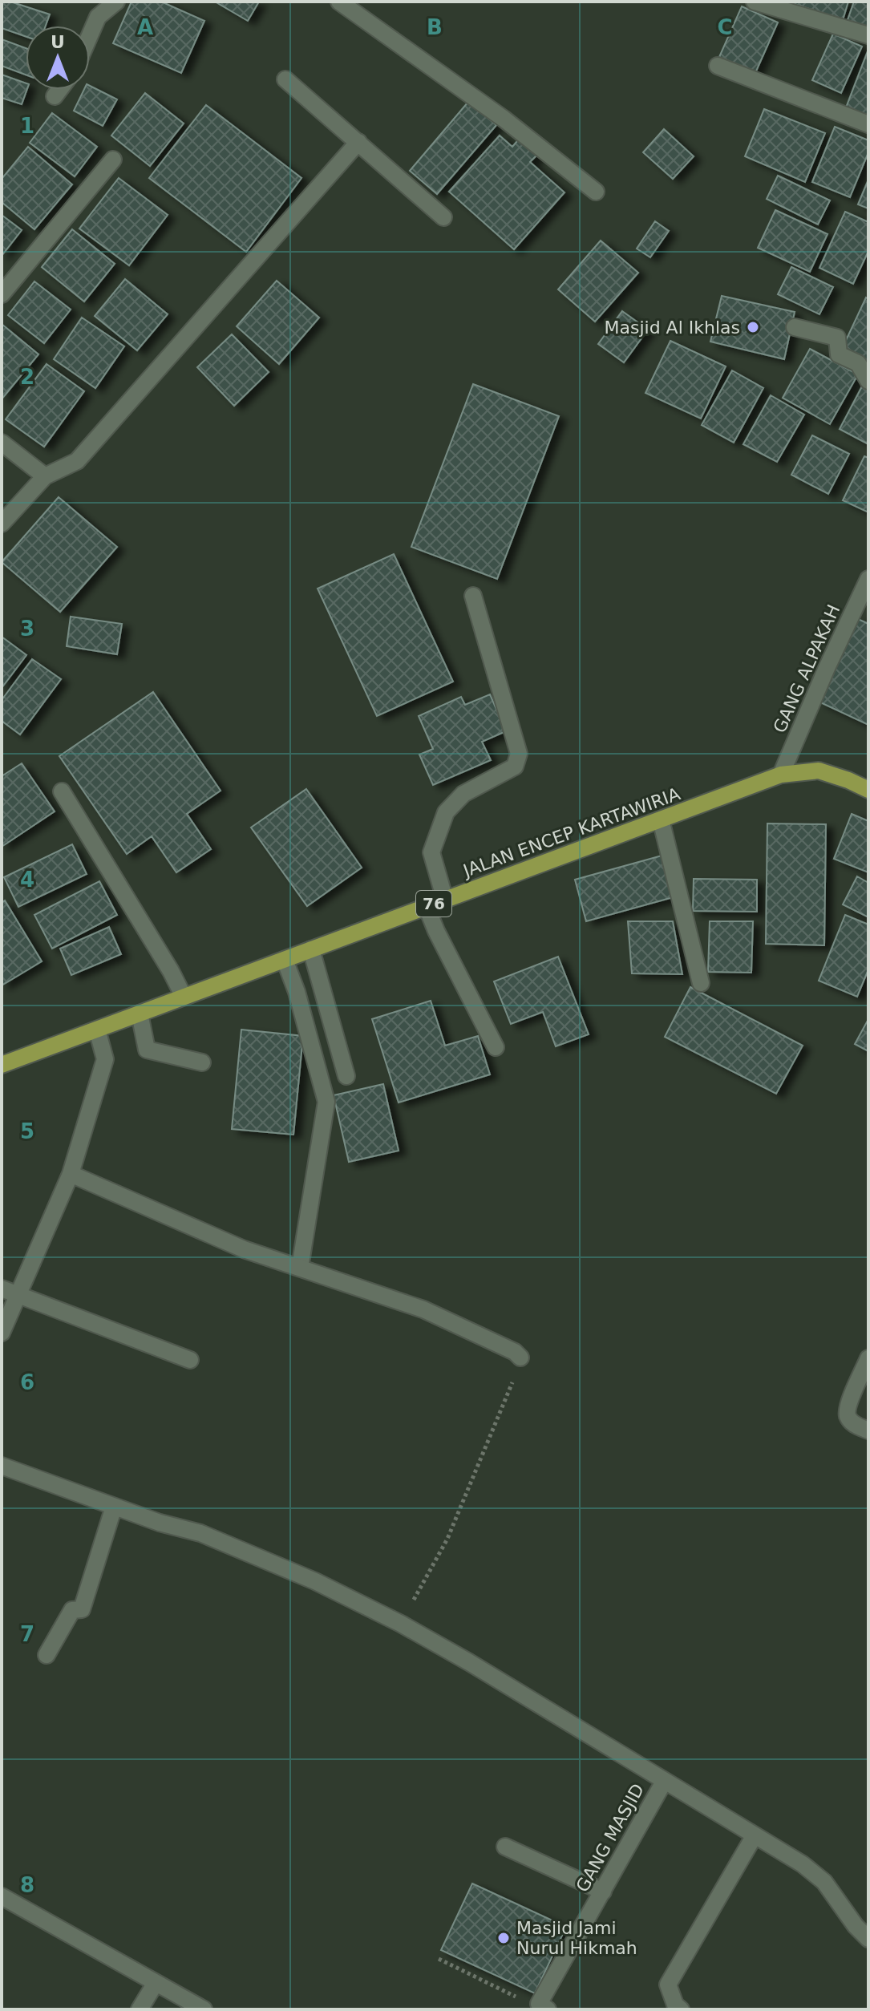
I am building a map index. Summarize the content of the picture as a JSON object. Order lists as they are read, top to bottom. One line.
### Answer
{"streets":{"main road":["JALAN ENCEP KARTAWIRIA","76"],"street":["GANG ALPAKAH","GANG MASJID"]},"crossings":[["GANG ALPAKAH","JALAN ENCEP KARTAWIRIA"]],"places":["Masjid Al Ikhlas","Masjid Jami Nurul Hikmah"],"north":"top","grid":{"columns":["A","B","C"],"rows":["1","2","3","4","5","6","7","8"]}}
